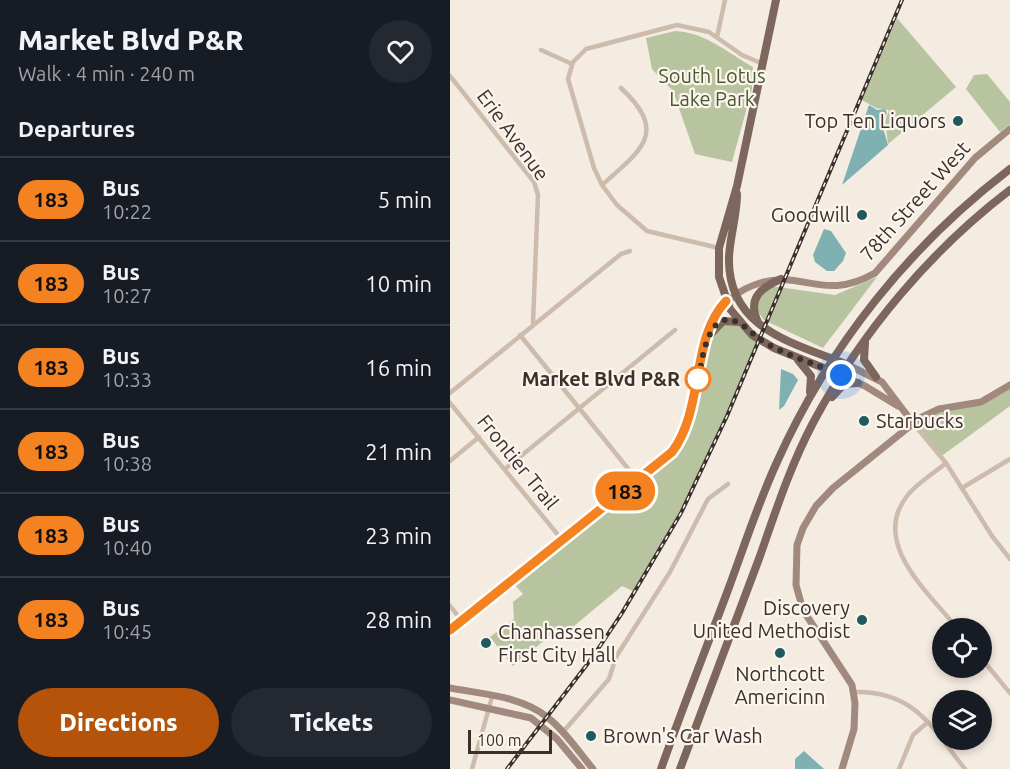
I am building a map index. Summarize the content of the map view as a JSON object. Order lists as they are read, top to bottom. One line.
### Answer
{"streets":{"street":["Erie Avenue","78th Street West","Frontier Trail"]},"parks":["South Lotus Lake Park"],"places":["Top Ten Liquors","Goodwill","Market Blvd P&R","Starbucks","Discovery United Methodist","Chanhassen First City Hall","Northcott Americinn","Brown's Car Wash"],"lines":["bus line 183"],"scale_bar":"100 m","page":{"heading":[["Market Blvd P&R","Walk · 4 min · 240 m"],"Departures"],"on_map":"183","list":[{"mark":"183","name":"Bus","note":"10:22","value":"5 min"},{"mark":"183","name":"Bus","note":"10:27","value":"10 min"},{"mark":"183","name":"Bus","note":"10:33","value":"16 min"},{"mark":"183","name":"Bus","note":"10:38","value":"21 min"},{"mark":"183","name":"Bus","note":"10:40","value":"23 min"},{"mark":"183","name":"Bus","note":"10:45","value":"28 min"}],"buttons":["Directions","Tickets"],"scale":"100 m"}}
